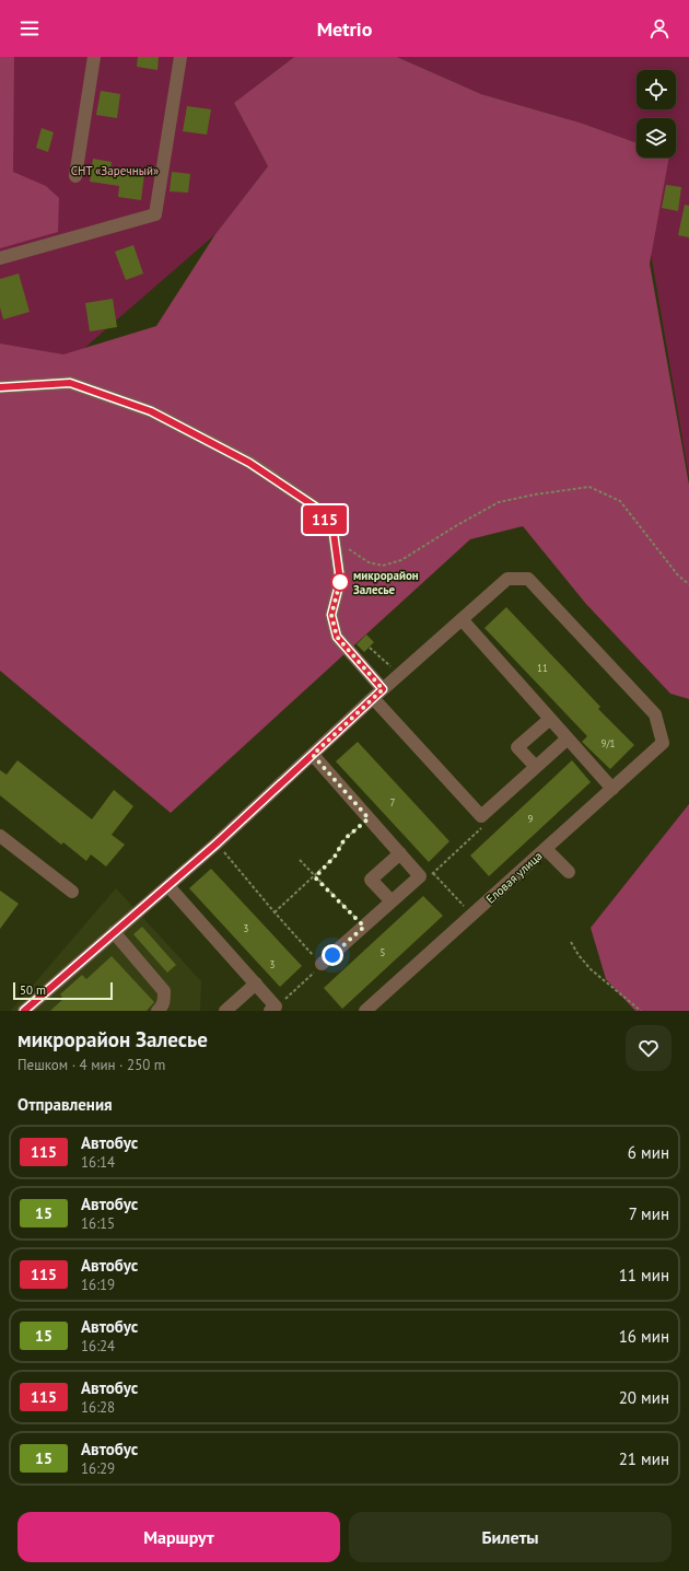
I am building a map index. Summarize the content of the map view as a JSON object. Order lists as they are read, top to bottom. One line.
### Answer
{"streets":{"street":["Еловая улица"]},"parks":["СНТ «Заречный»"],"places":["микрорайон Залесье"],"lines":["bus line 115"],"house_numbers":["11","9/1","7","9","3","5","3"],"scale_bar":"50 m","page":{"header":"Metrio","on_map":"115","scale":"50 m","heading":[["микрорайон Залесье","Пешком · 4 мин · 250 m"],"Отправления"],"list":[{"mark":"115","name":"Автобус","note":"16:14","value":"6 мин"},{"mark":"15","name":"Автобус","note":"16:15","value":"7 мин"},{"mark":"115","name":"Автобус","note":"16:19","value":"11 мин"},{"mark":"15","name":"Автобус","note":"16:24","value":"16 мин"},{"mark":"115","name":"Автобус","note":"16:28","value":"20 мин"},{"mark":"15","name":"Автобус","note":"16:29","value":"21 мин"}],"buttons":["Маршрут","Билеты"]}}
